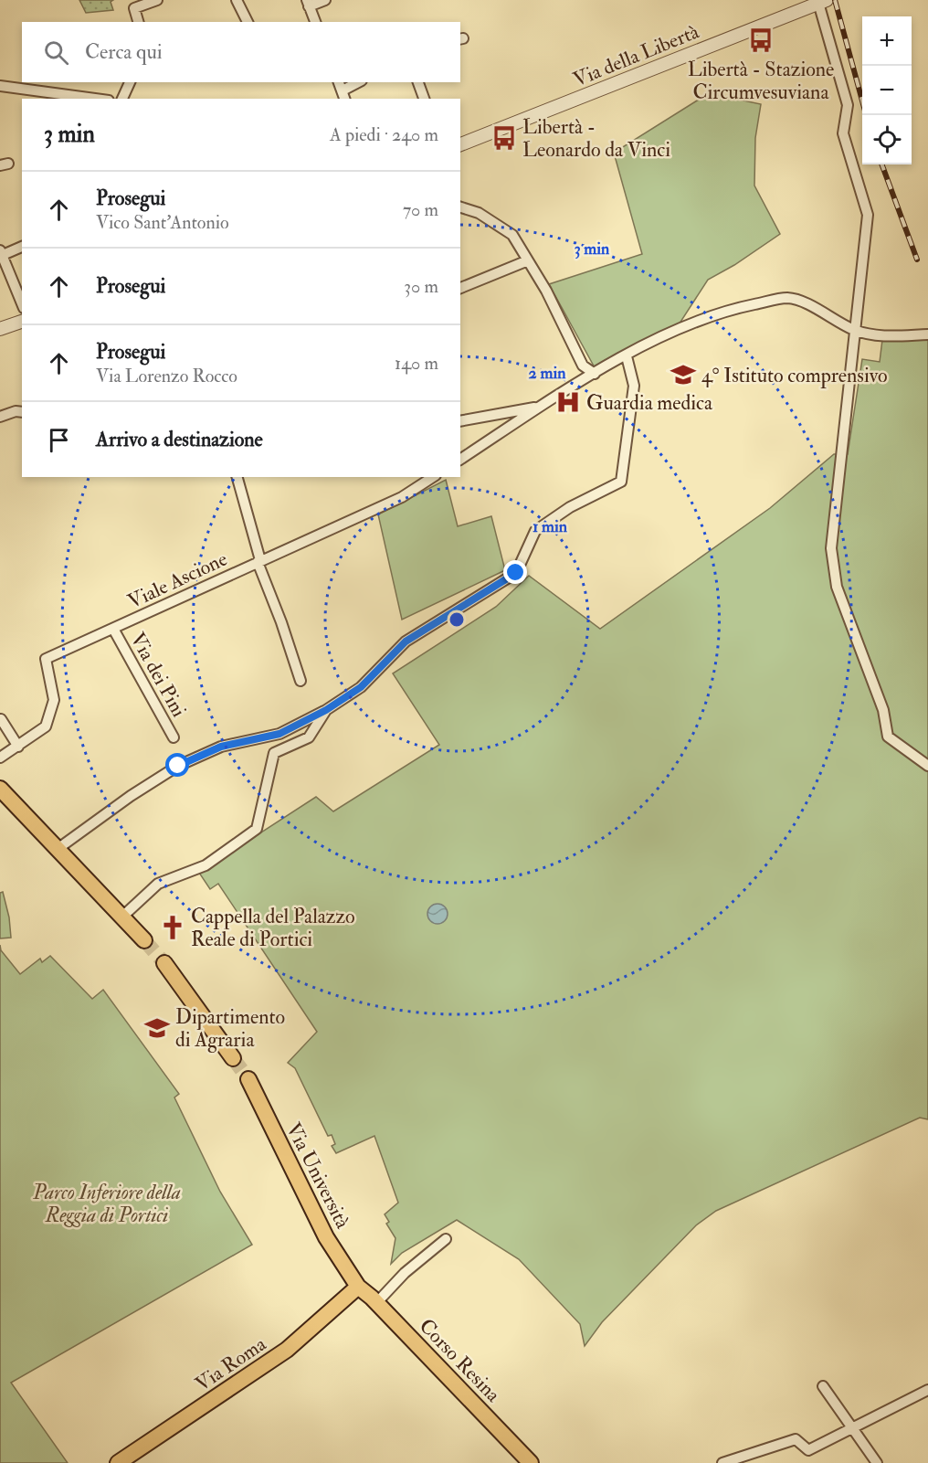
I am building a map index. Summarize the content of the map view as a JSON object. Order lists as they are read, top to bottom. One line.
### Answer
{"streets":{"main road":["Via Università","Corso Resina","Via Roma"],"street":["Via della Libertà","Viale Ascione","Via dei Pini"]},"crossings":[["Viale Ascione","Via dei Pini"],["Via Università","Corso Resina"],["Via Università","Via Roma"],["Corso Resina","Via Roma"]],"parks":["Parco Inferiore della Reggia di Portici"],"places":{"bus stop":["Libertà - Stazione Circumvesuviana","Libertà - Leonardo da Vinci"],"school or university":["4° Istituto comprensivo","Dipartimento di Agraria"],"hospital":["Guardia medica"],"church":["Cappella del Palazzo Reale di Portici"]},"page":{"map_buttons":["+","−"],"search":"Cerca qui","heading":["3 min","A piedi · 240 m"],"list":[["Prosegui","Vico Sant'Antonio","70 m"],["Prosegui","30 m"],["Prosegui","Via Lorenzo Rocco","140 m"],"Arrivo a destinazione"]},"rings":["3 min","2 min","1 min"]}
